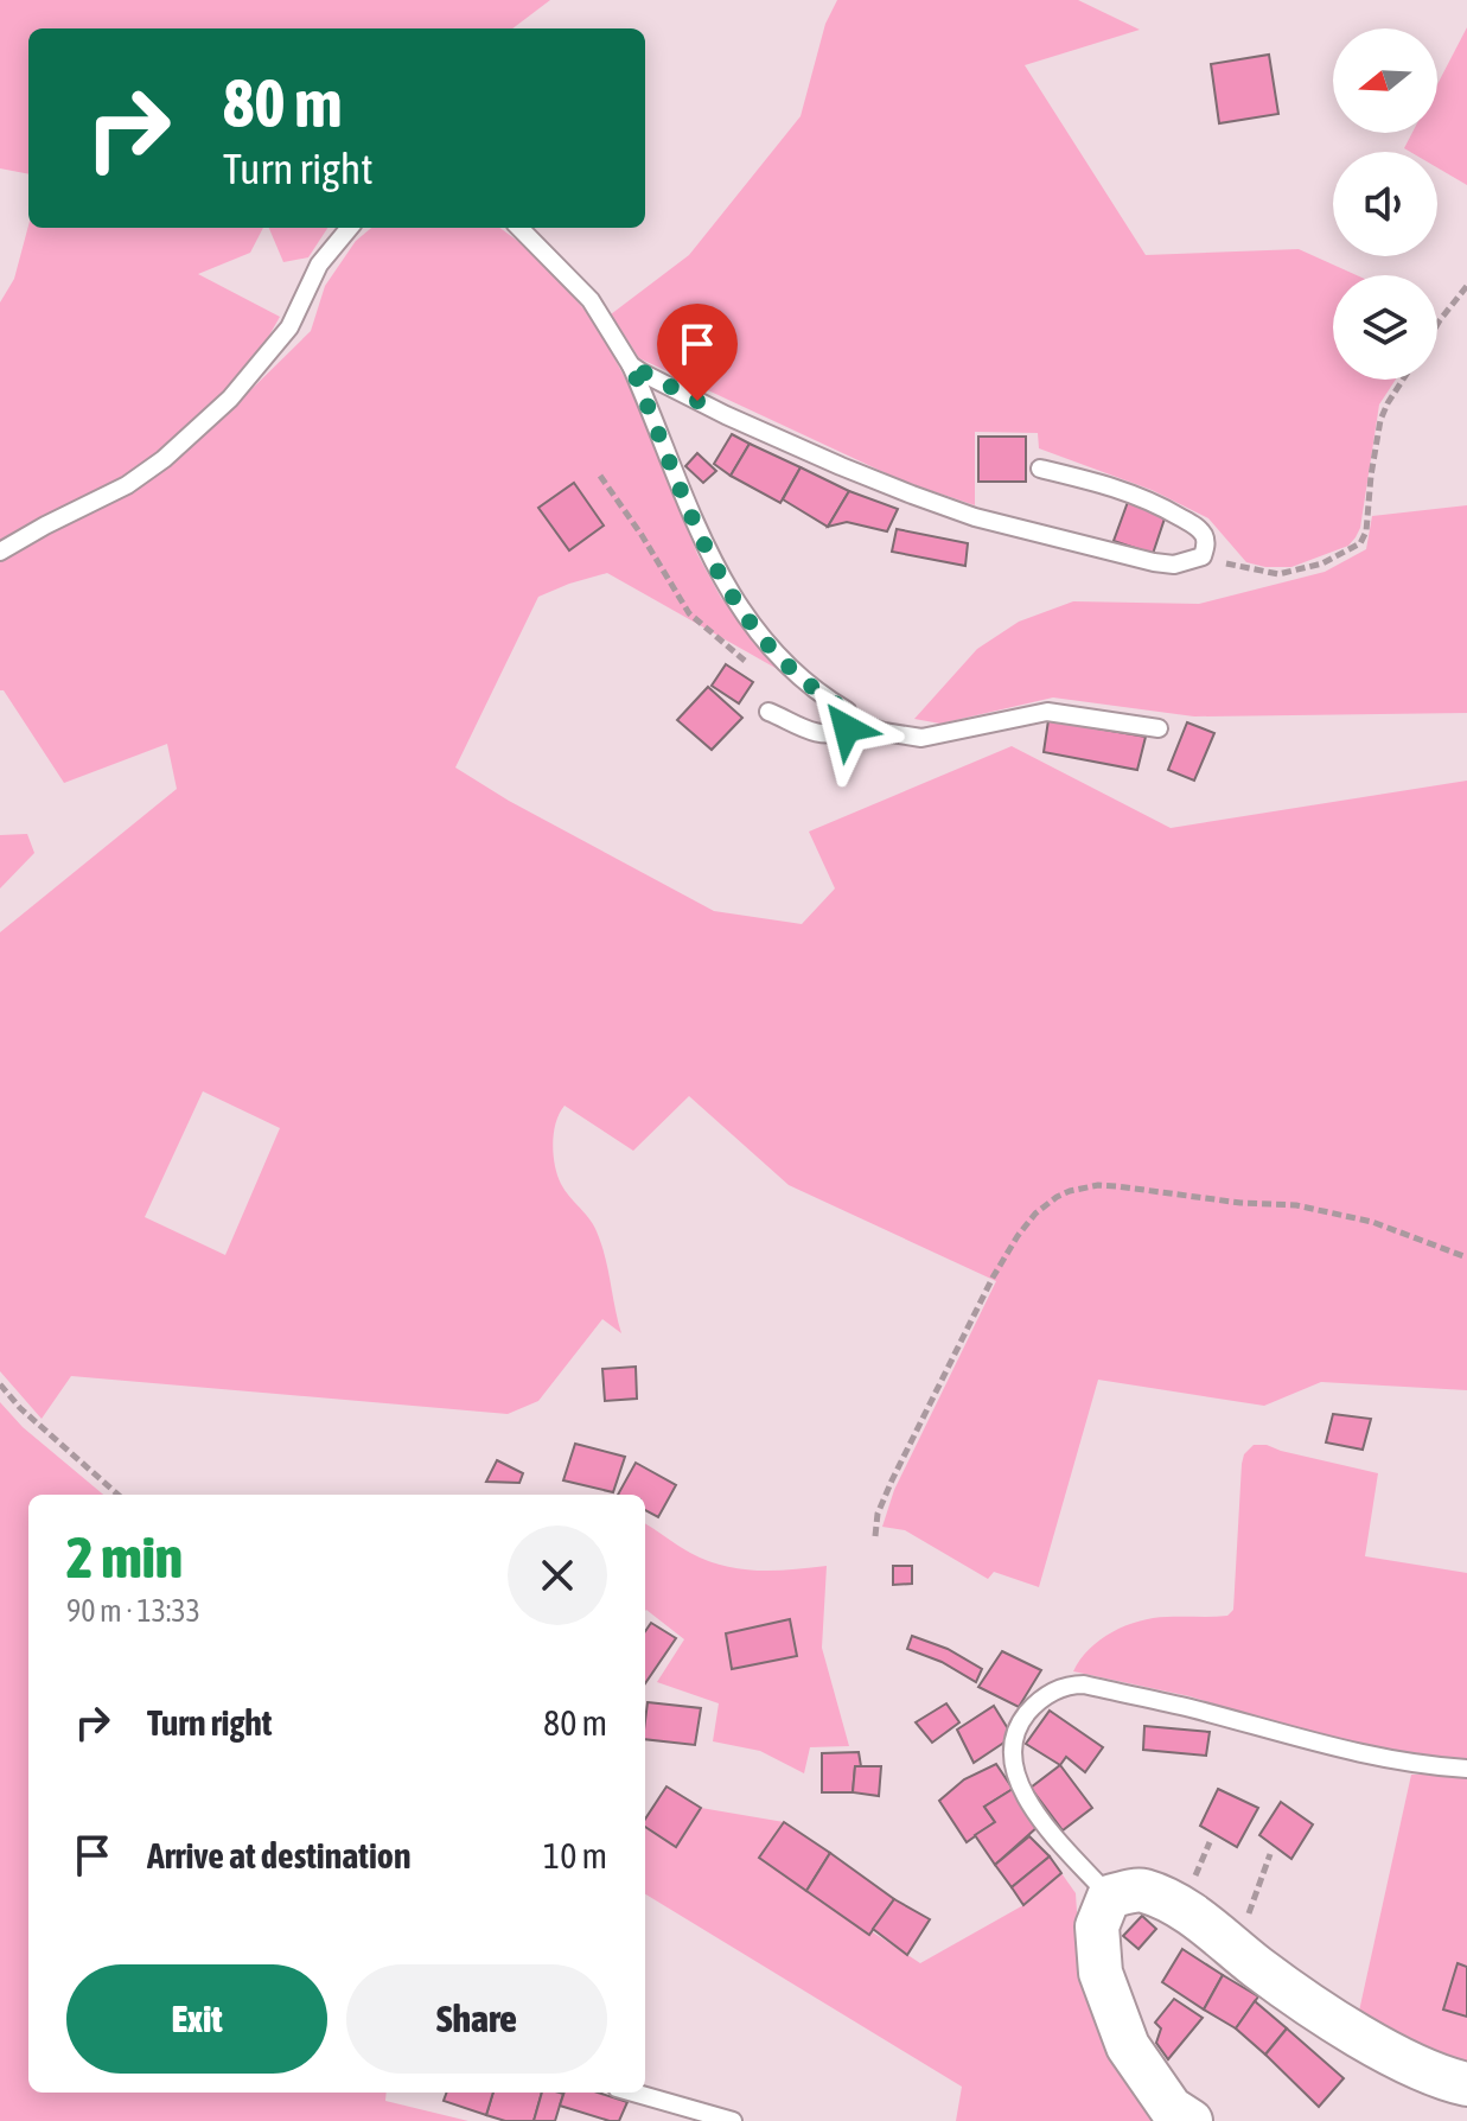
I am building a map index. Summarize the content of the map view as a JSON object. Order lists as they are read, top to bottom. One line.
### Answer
{"north":"left","page":{"turn":["80 m","Turn right"],"heading":["2 min","90 m · 13:33"],"list":[{"name":"Turn right","value":"80 m"},{"name":"Arrive at destination","value":"10 m"}],"buttons":["Exit","Share"]}}
